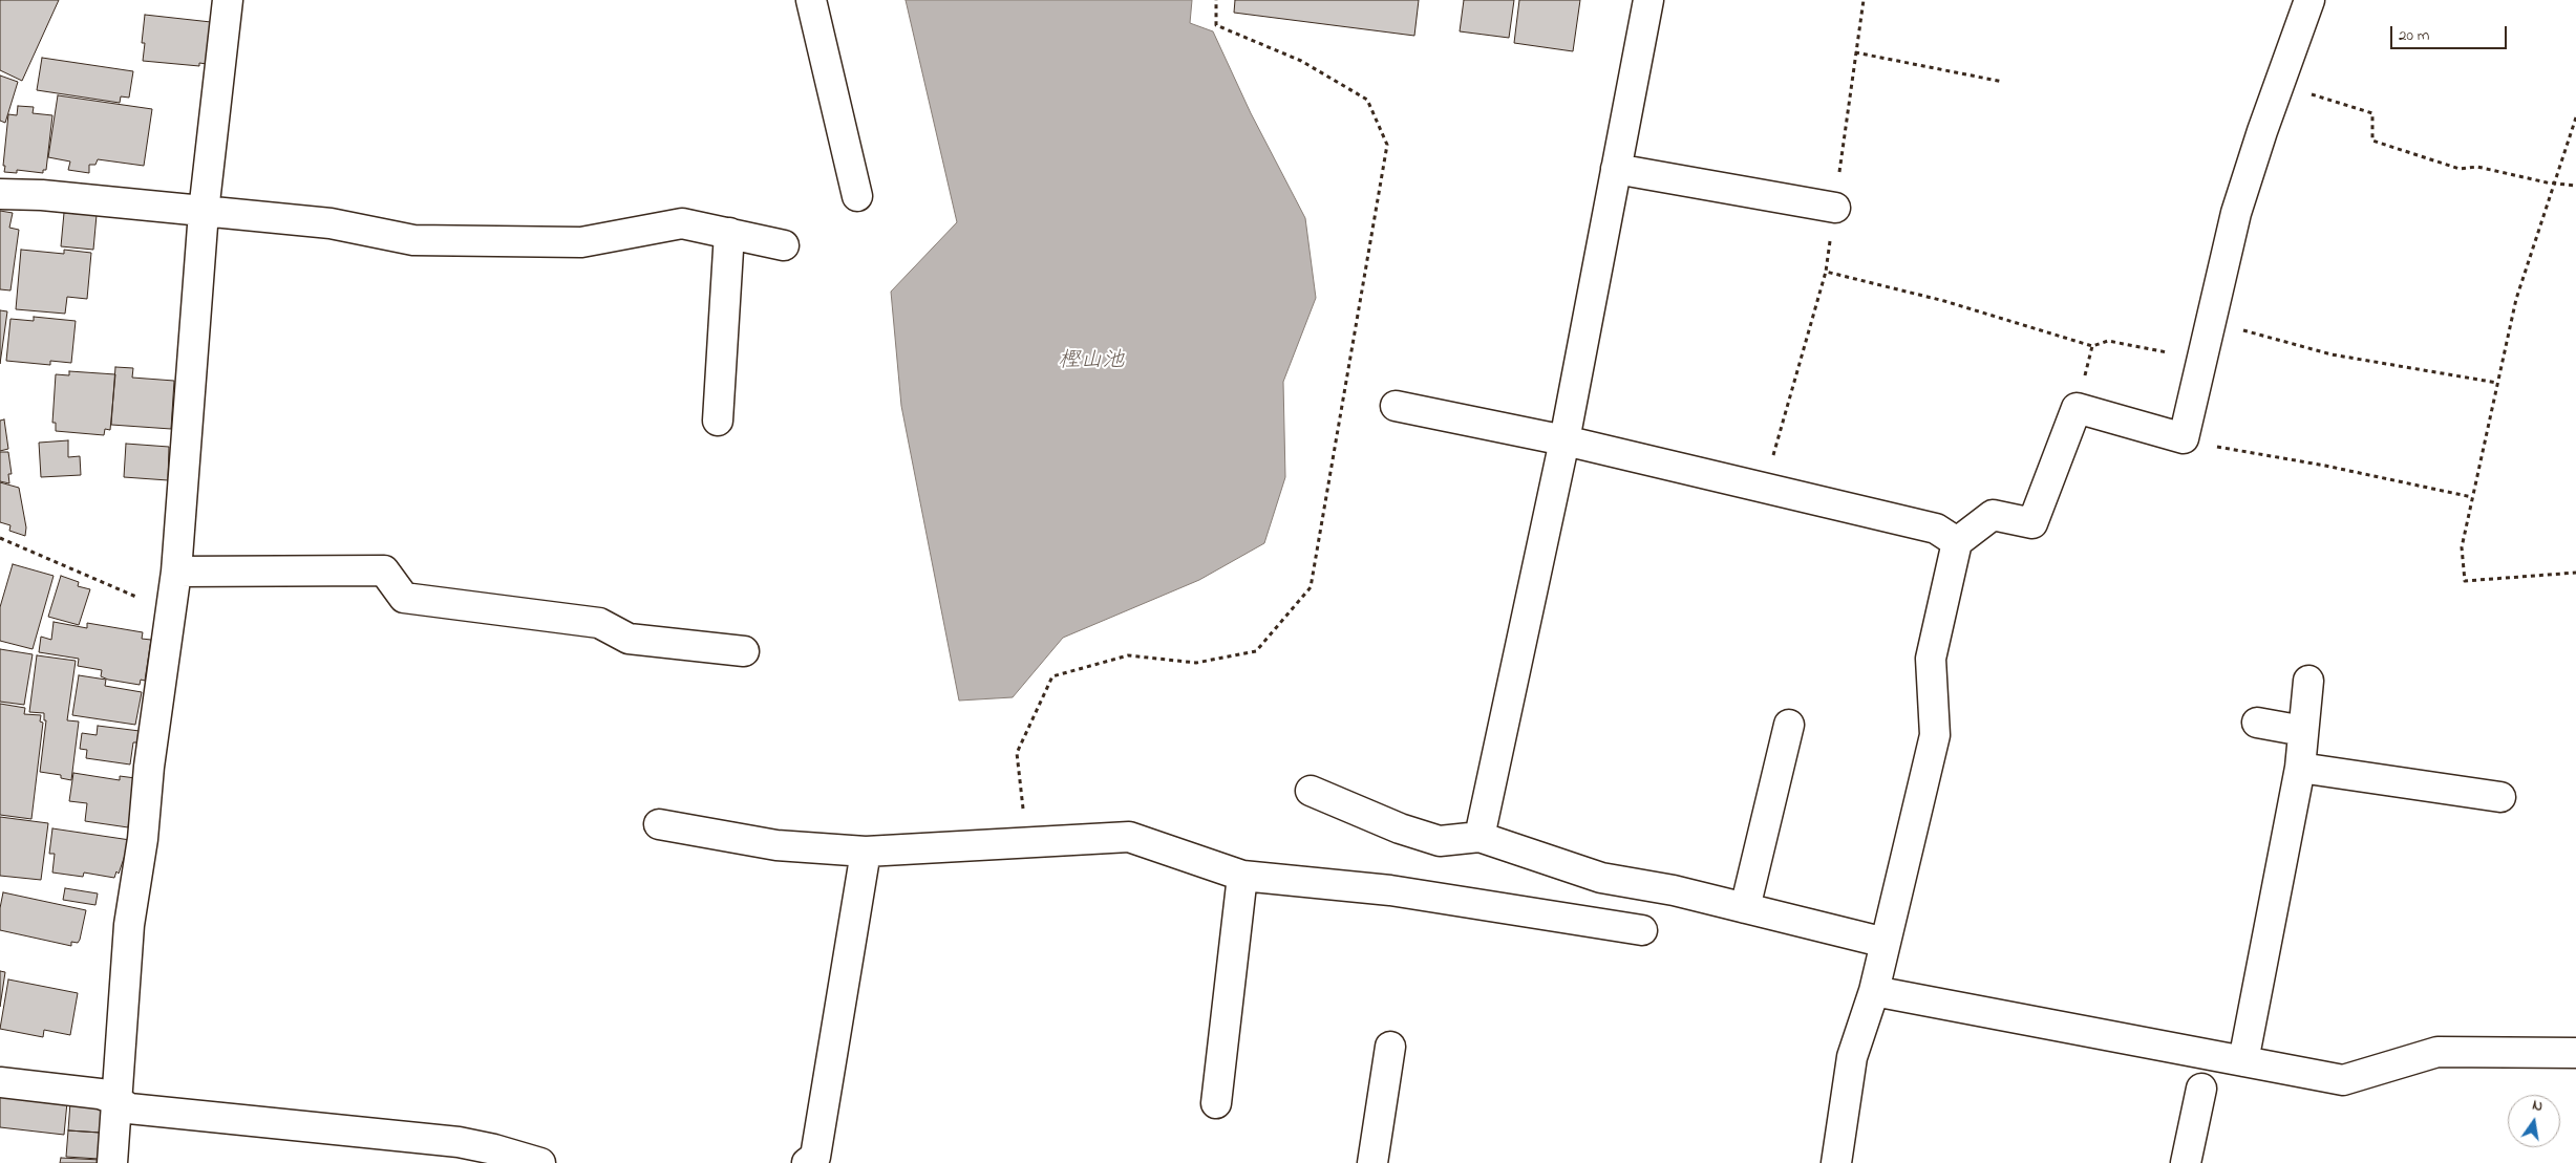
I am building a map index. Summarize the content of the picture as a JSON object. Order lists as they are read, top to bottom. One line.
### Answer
{"water":["樫山池"],"scale_bar":"20 m","north":"top"}
